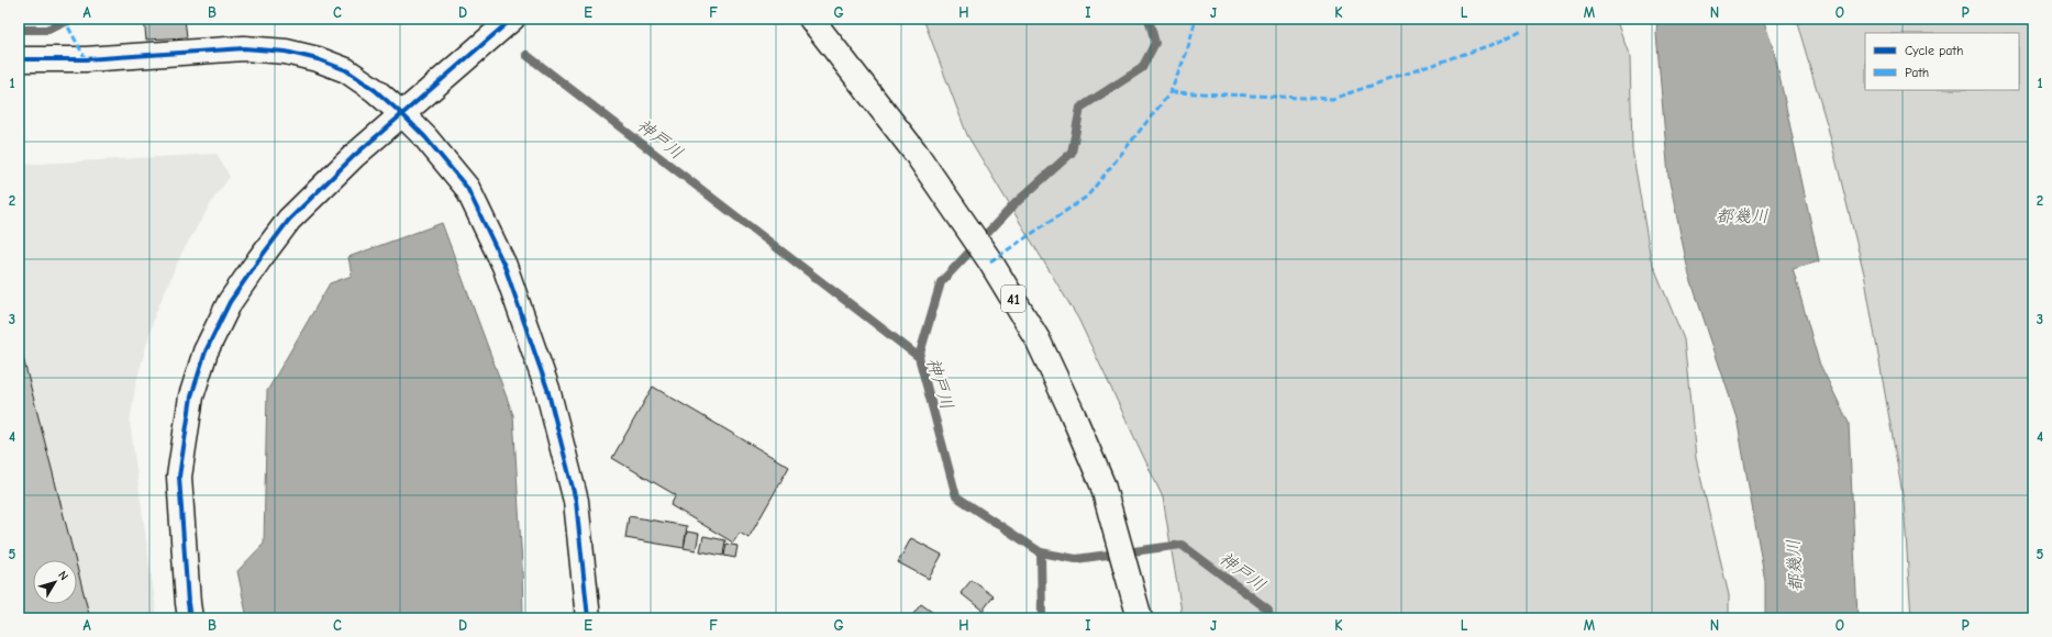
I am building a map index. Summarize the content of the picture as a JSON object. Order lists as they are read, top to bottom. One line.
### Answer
{"streets":{"street":["41"]},"water":["神戸川","都幾川"],"legend":["Cycle path","Path"],"north":"top right","grid":{"columns":["A","B","C","D","E","F","G","H","I","J","K","L","M","N","O","P"],"rows":["1","2","3","4","5"]}}
